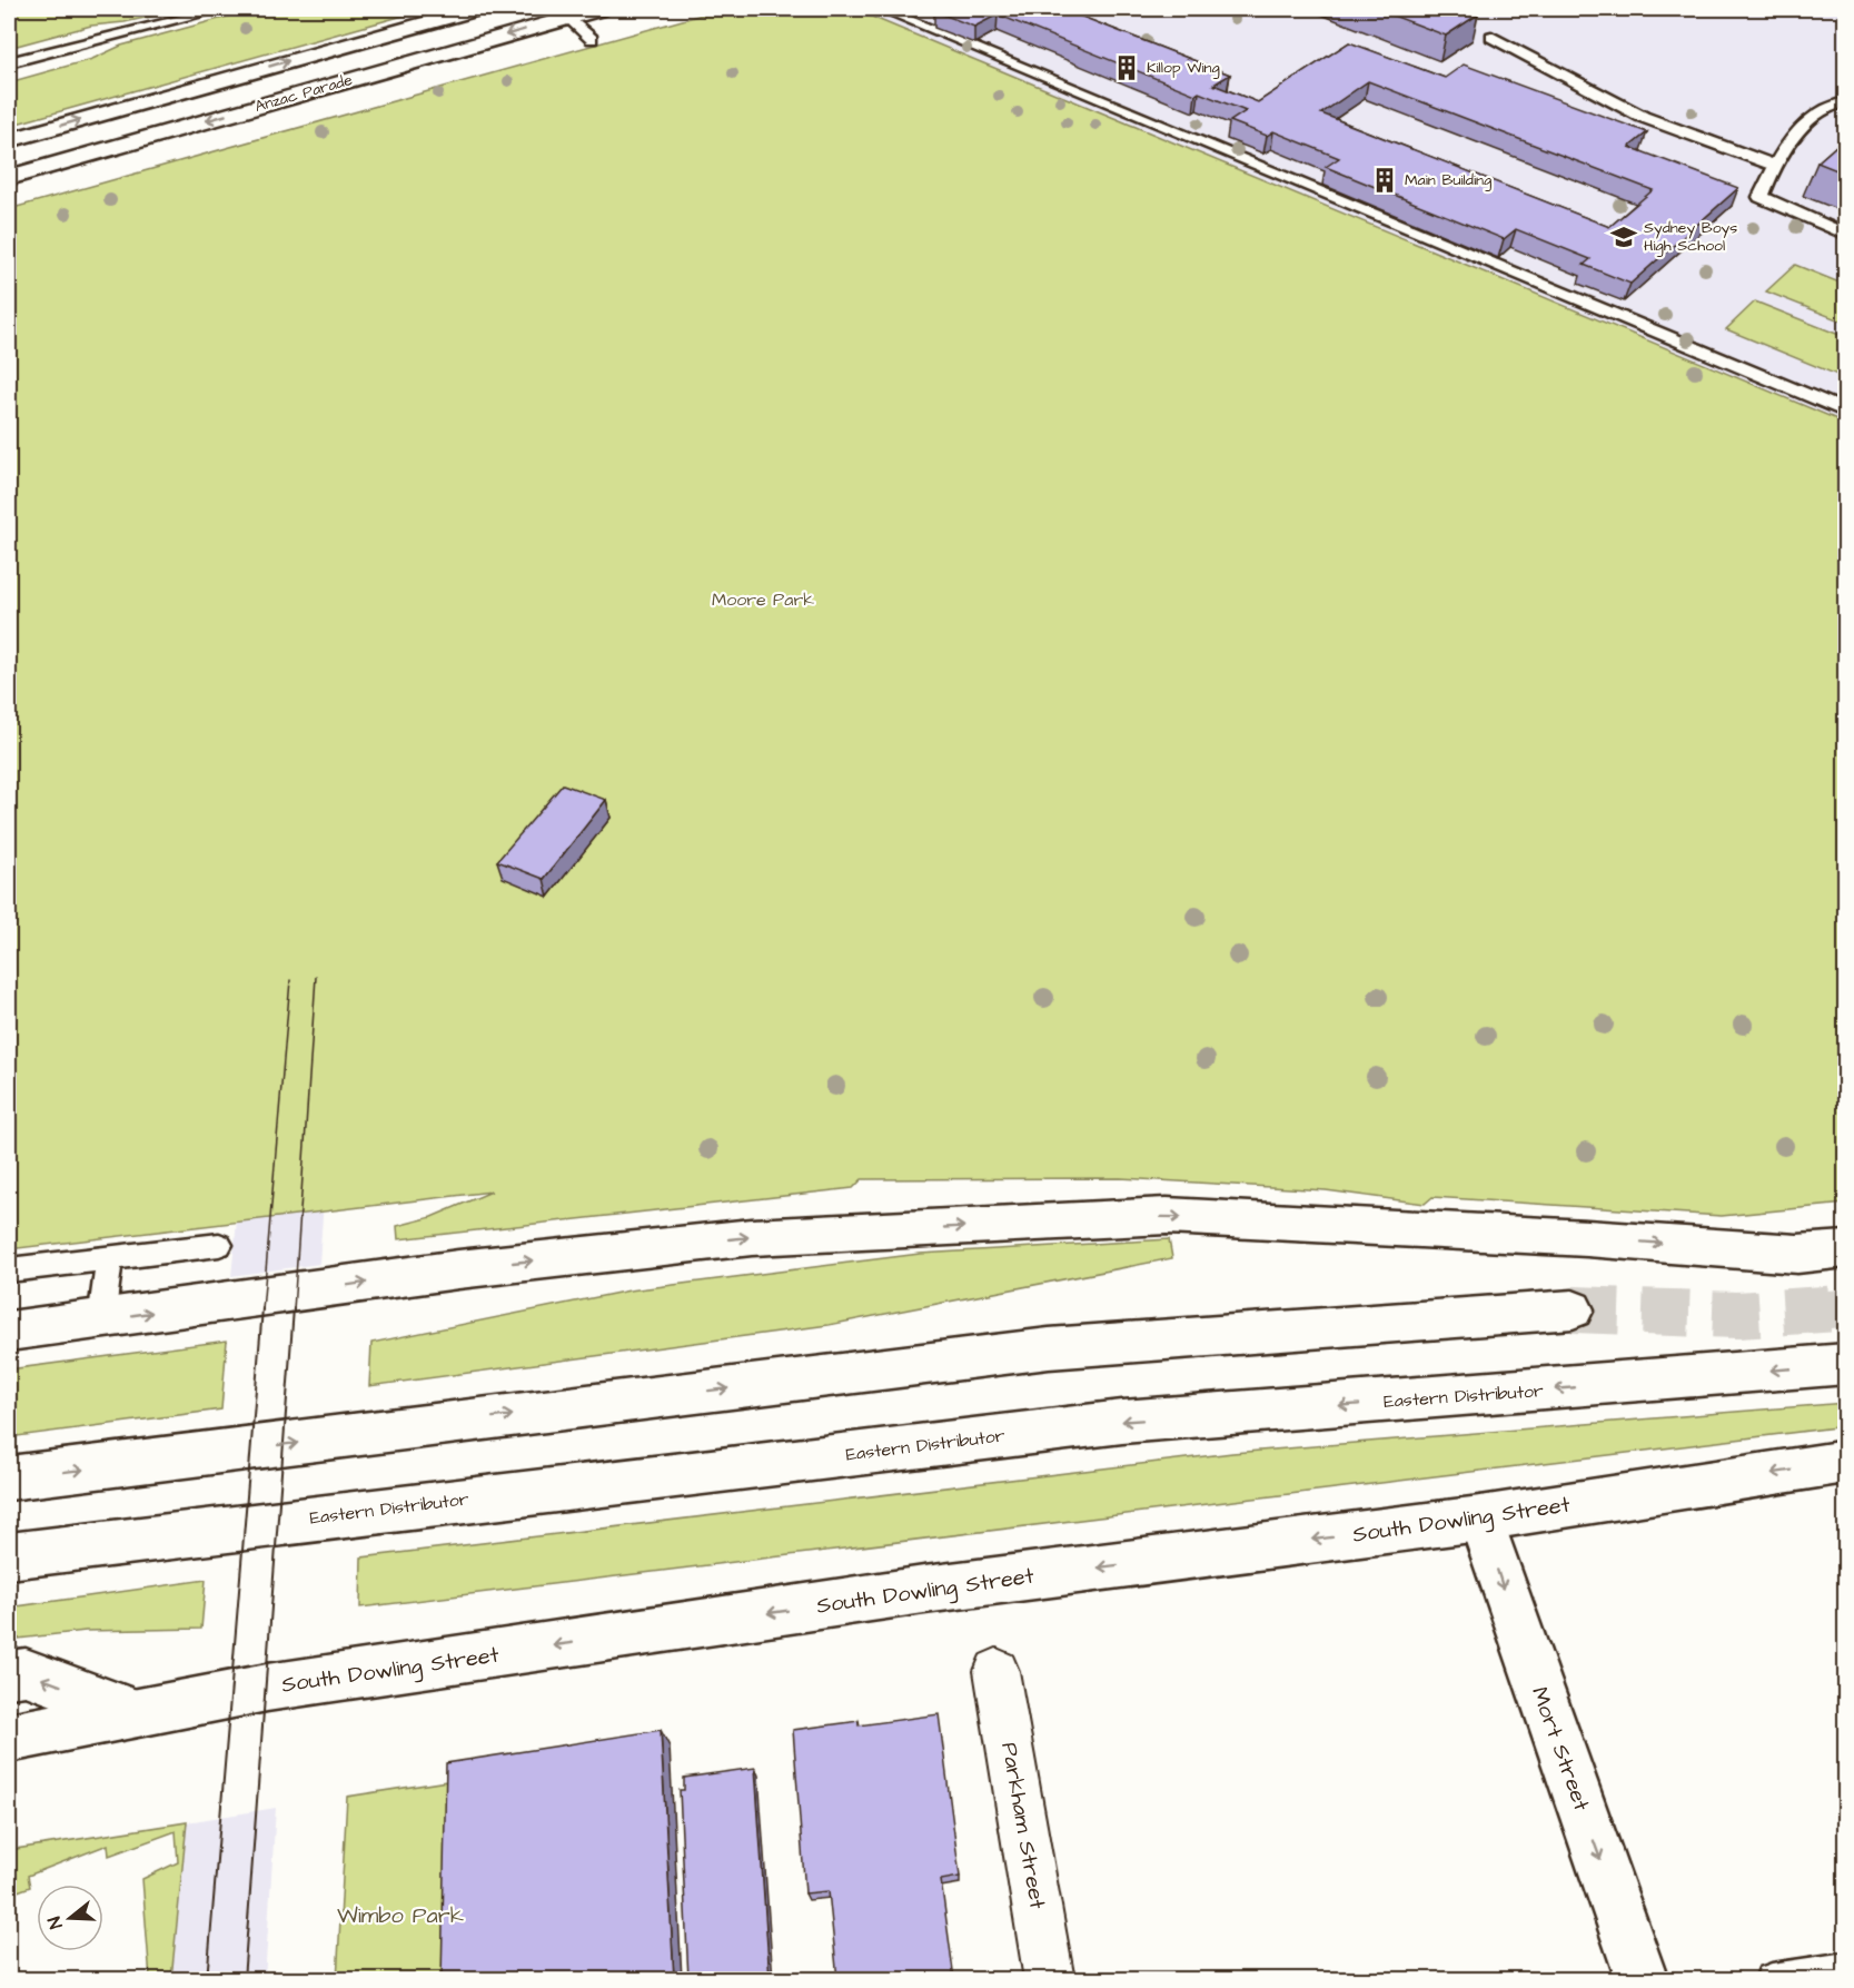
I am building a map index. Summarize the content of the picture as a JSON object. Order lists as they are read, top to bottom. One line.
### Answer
{"streets":{"main road":["Anzac Parade","Eastern Distributor","South Dowling Street","Mort Street"],"street":["Parkham Street"]},"crossings":[["South Dowling Street","Mort Street"]],"one_way":["Mort Street"],"parks":["Moore Park","Wimbo Park"],"places":{"building":["Killop Wing","Main Building"],"school or university":["Sydney Boys High School"]},"north":"left"}
